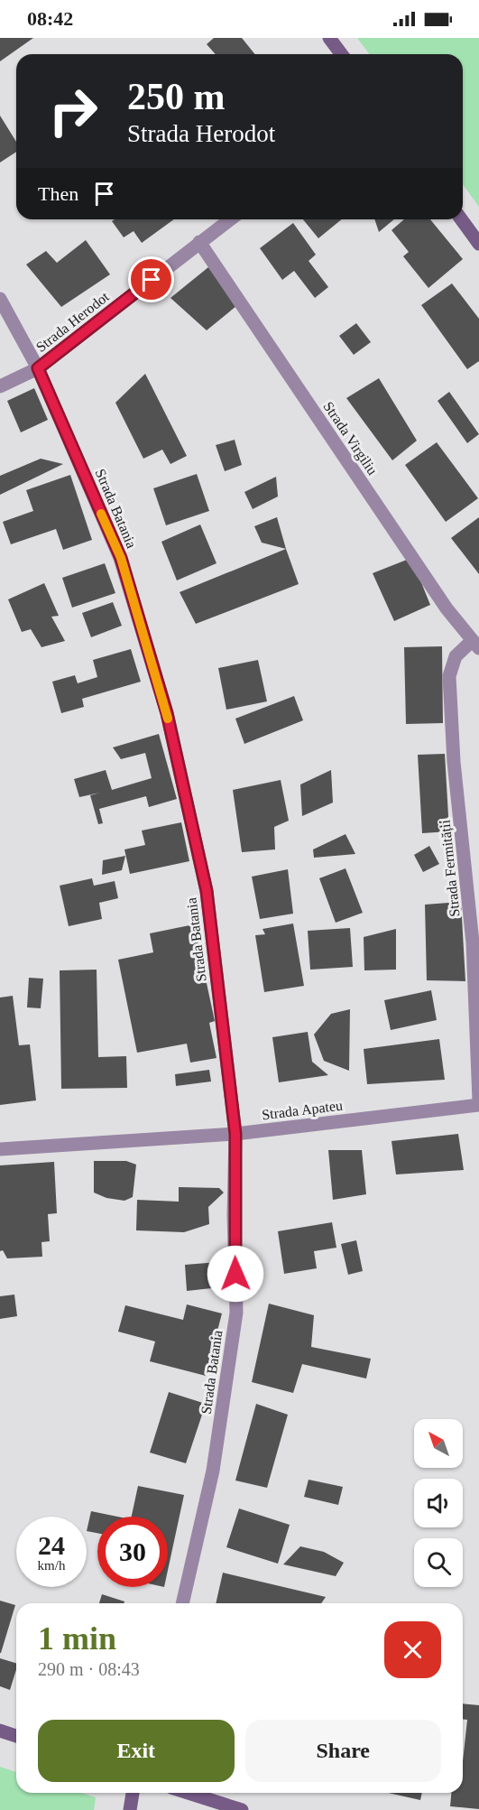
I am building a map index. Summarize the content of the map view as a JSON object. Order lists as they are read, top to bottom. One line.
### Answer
{"streets":{"street":["Strada Herodot","Strada Virgiliu","Strada Batania","Strada Fermității","Strada Apateu"]},"crossings":[["Strada Herodot","Strada Virgiliu"],["Strada Herodot","Strada Batania"],["Strada Virgiliu","Strada Fermității"],["Strada Batania","Strada Apateu"],["Strada Fermității","Strada Apateu"]],"north":"top left","page":{"status":"08:42","turn":["250 m","Strada Herodot"],"then":"Then","speed":"24 km/h","limit":"30","heading":["1 min","290 m · 08:43"],"buttons":["Exit","Share"]}}
